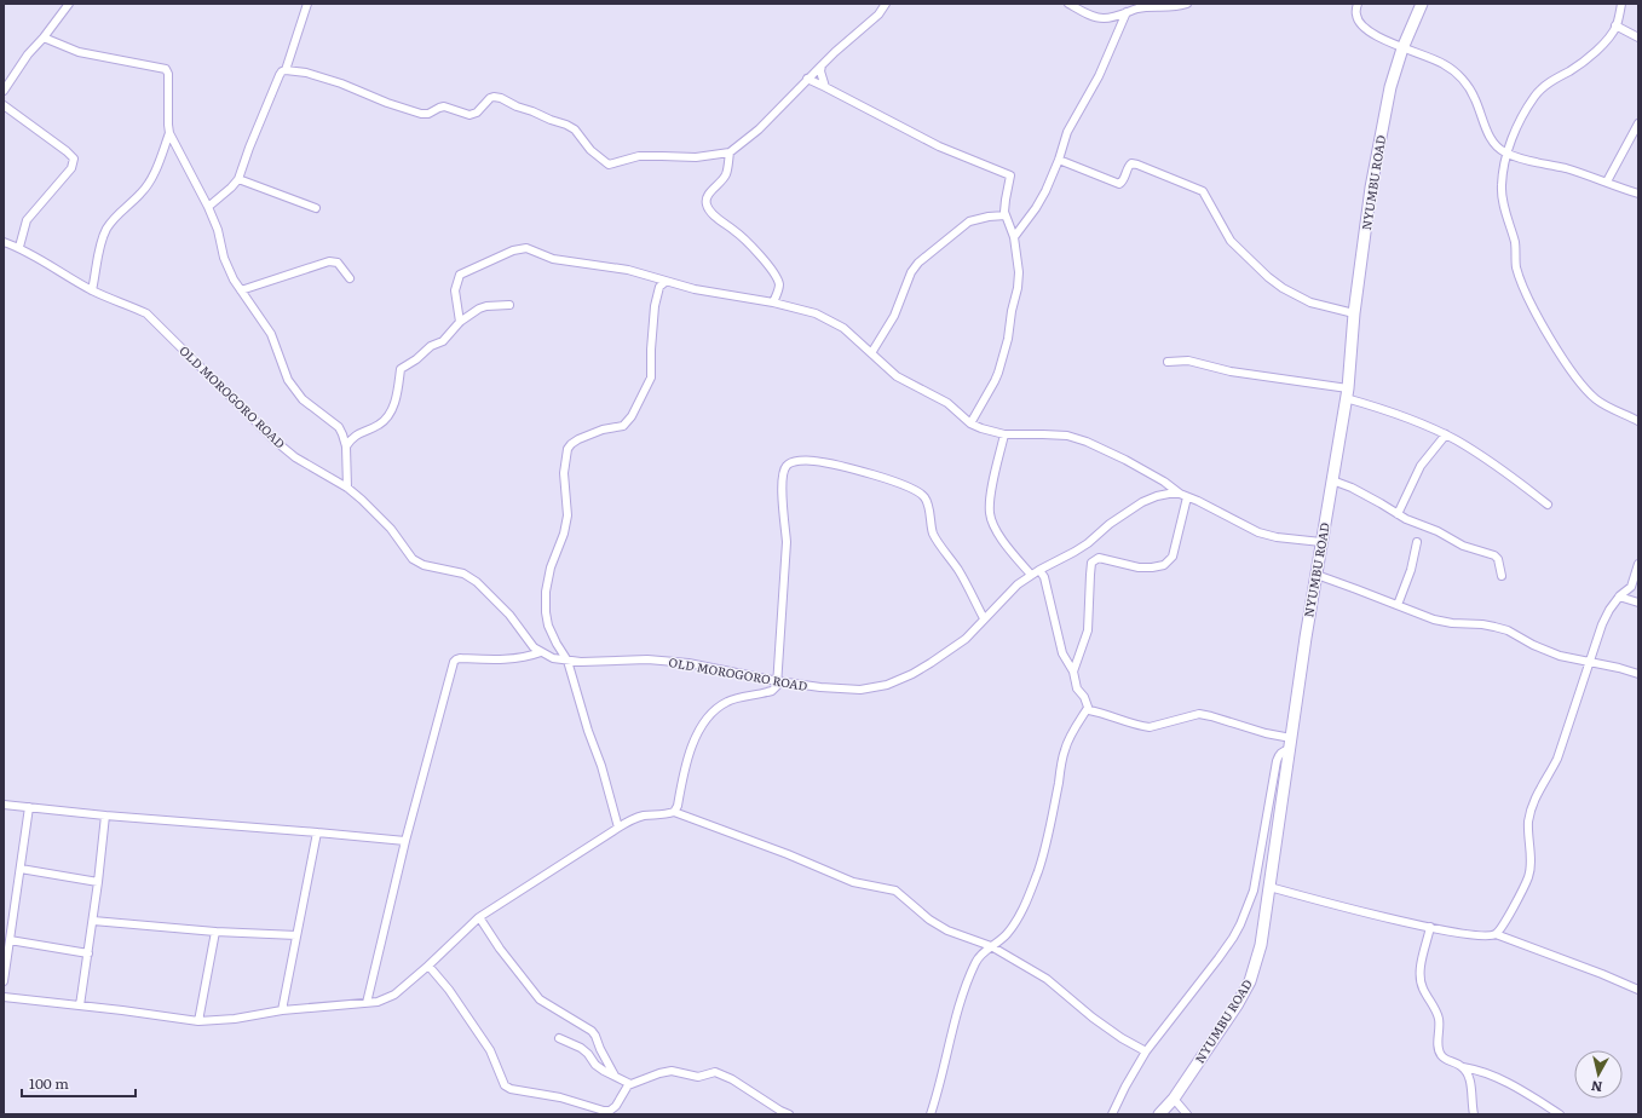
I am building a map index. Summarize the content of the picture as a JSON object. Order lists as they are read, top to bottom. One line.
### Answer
{"streets":{"street":["NYUMBU ROAD","OLD MOROGORO ROAD"]},"crossings":[["NYUMBU ROAD","OLD MOROGORO ROAD"]],"scale_bar":"100 m","north":"bottom"}
